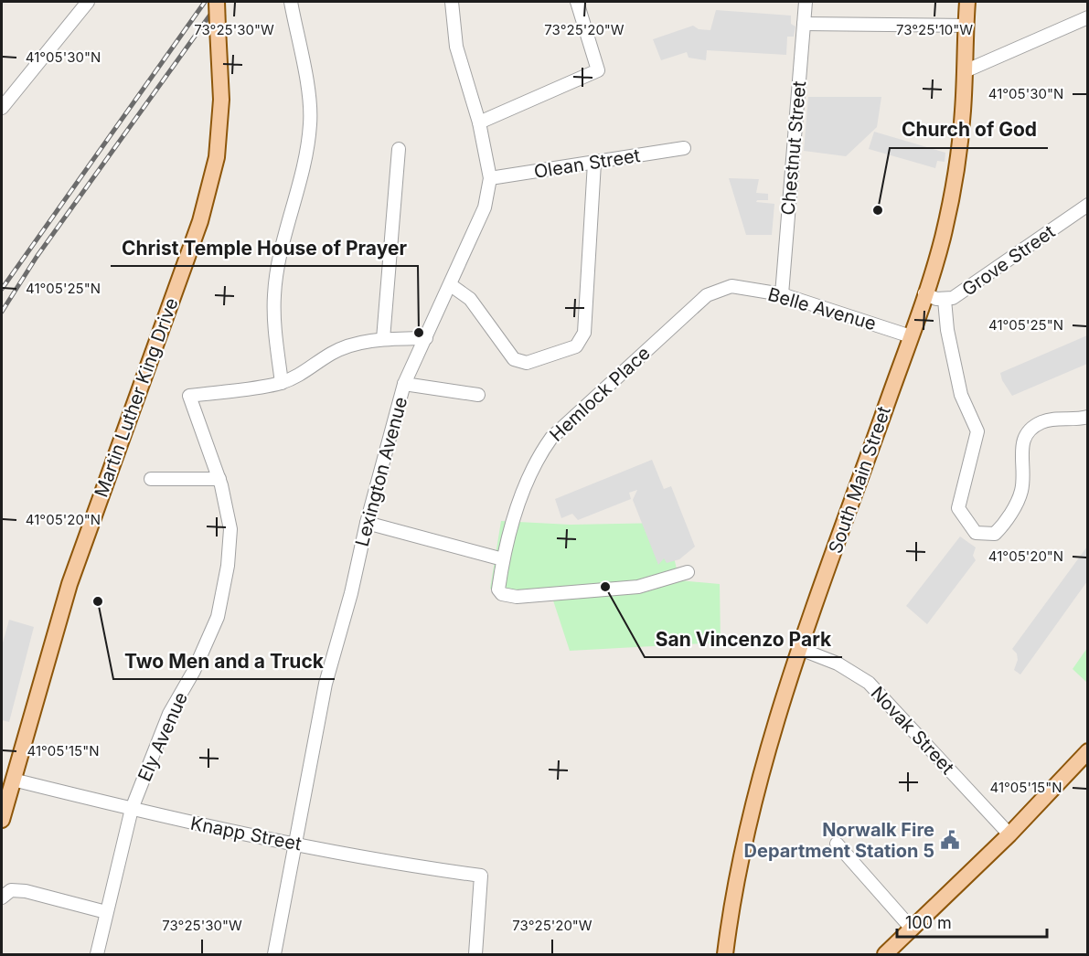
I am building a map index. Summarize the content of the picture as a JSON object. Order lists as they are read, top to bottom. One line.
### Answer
{"streets":{"main road":["Martin Luther King Drive","South Main Street"],"street":["Chestnut Street","Olean Street","Grove Street","Belle Avenue","Hemlock Place","Lexington Avenue","Novak Street","Ely Avenue","Knapp Street"]},"crossings":[["Chestnut Street","Belle Avenue"],["Olean Street","Lexington Avenue"],["Grove Street","South Main Street"],["Belle Avenue","Hemlock Place"],["Belle Avenue","South Main Street"],["Martin Luther King Drive","Knapp Street"],["Lexington Avenue","Knapp Street"],["South Main Street","Novak Street"],["Ely Avenue","Knapp Street"]],"places":{"other":["Church of God","Christ Temple House of Prayer","San Vincenzo Park","Two Men and a Truck"],"public building":["Norwalk Fire Department Station 5"]},"scale_bar":"100 m","coordinates":["73°25'30\"W","73°25'20\"W","73°25'10\"W","41°05'30\"N","41°05'25\"N","41°05'20\"N","41°05'15\"N"]}
